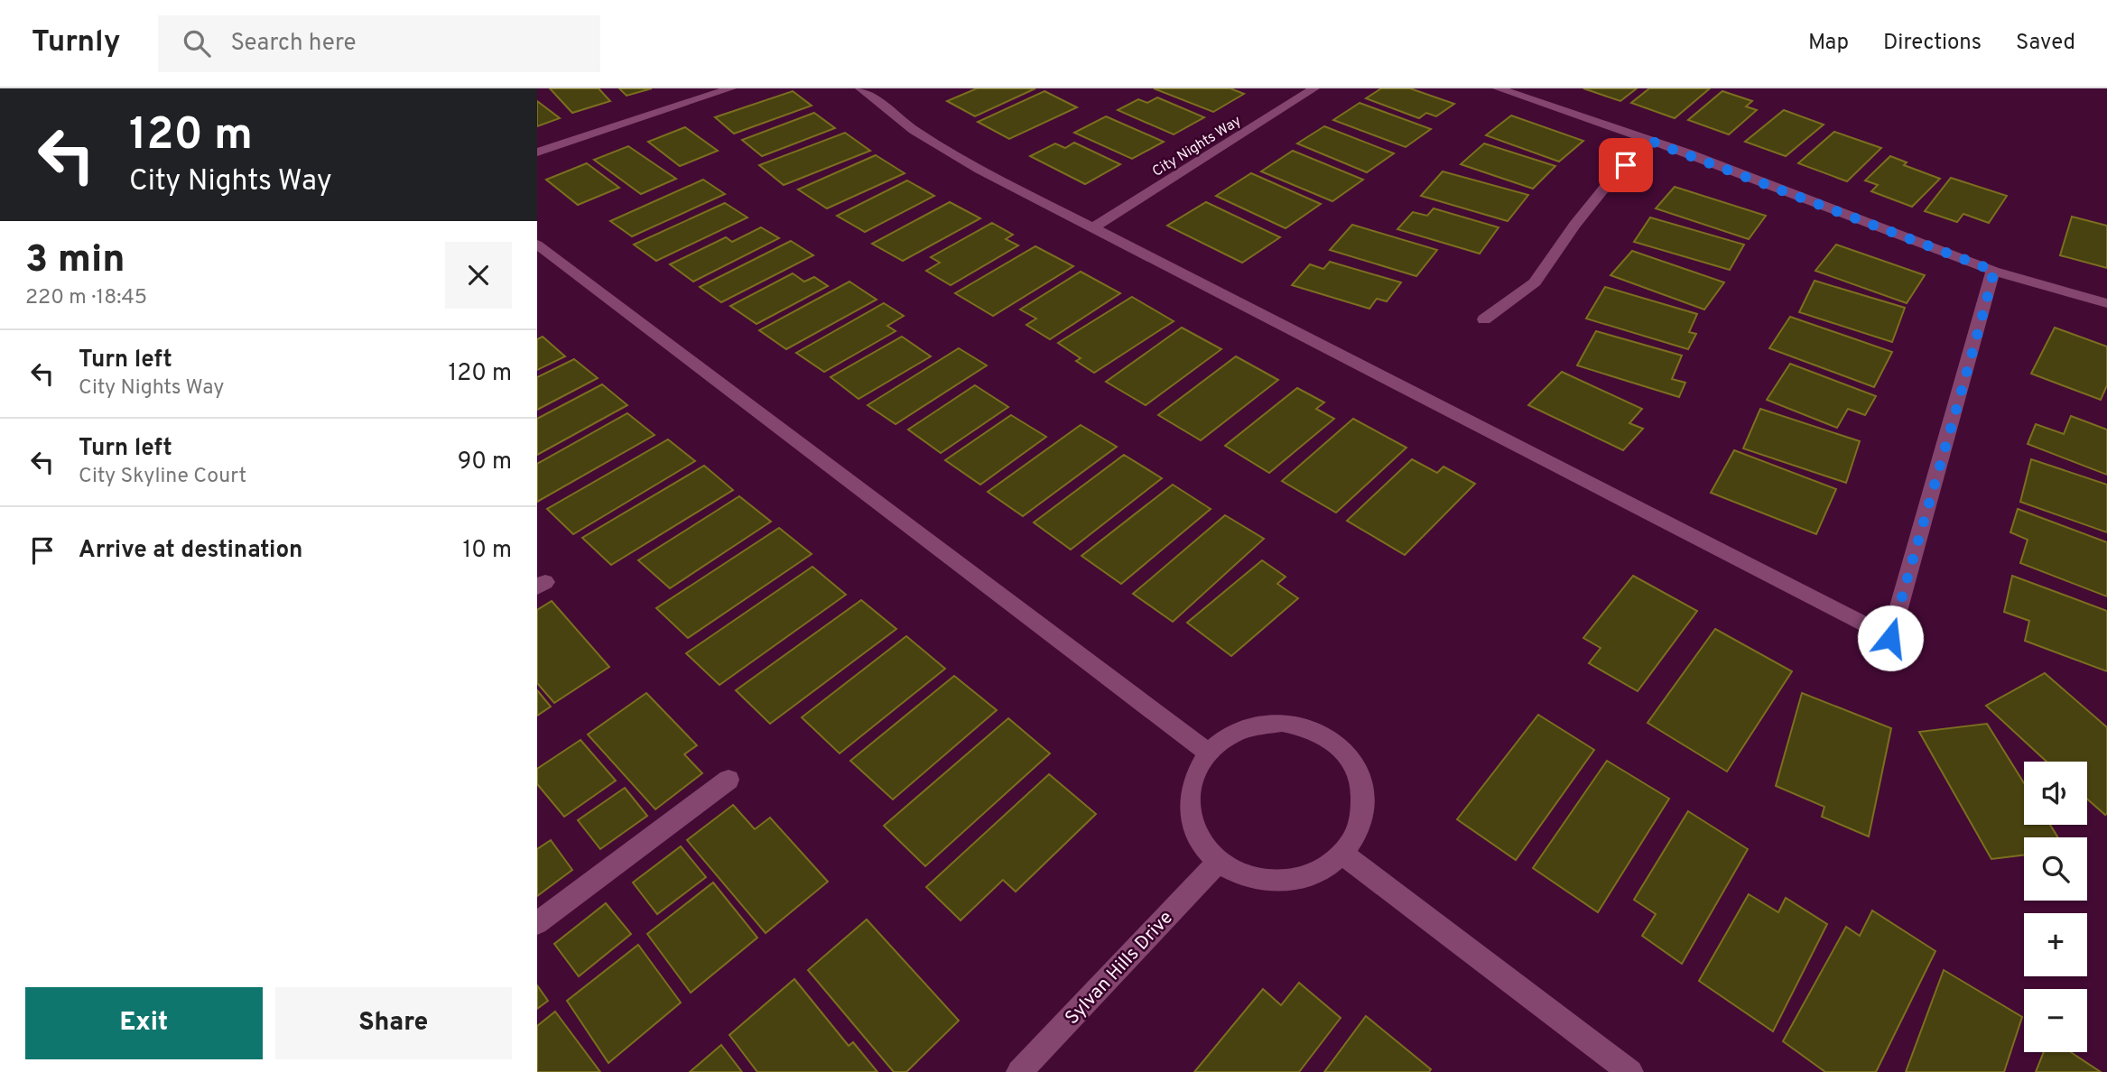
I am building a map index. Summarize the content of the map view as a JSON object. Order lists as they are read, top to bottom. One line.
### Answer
{"streets":{"street":["City Nights Way","Sylvan Hills Drive"]},"page":{"header":"Turnly","search":"Search here","nav":["Map","Directions","Saved"],"turn":["120 m","City Nights Way"],"heading":["3 min","220 m · 18:45"],"list":[{"name":"Turn left","note":"City Nights Way","value":"120 m"},{"name":"Turn left","note":"City Skyline Court","value":"90 m"},{"name":"Arrive at destination","value":"10 m"}],"map_buttons":["+","−"],"buttons":["Exit","Share"]}}
